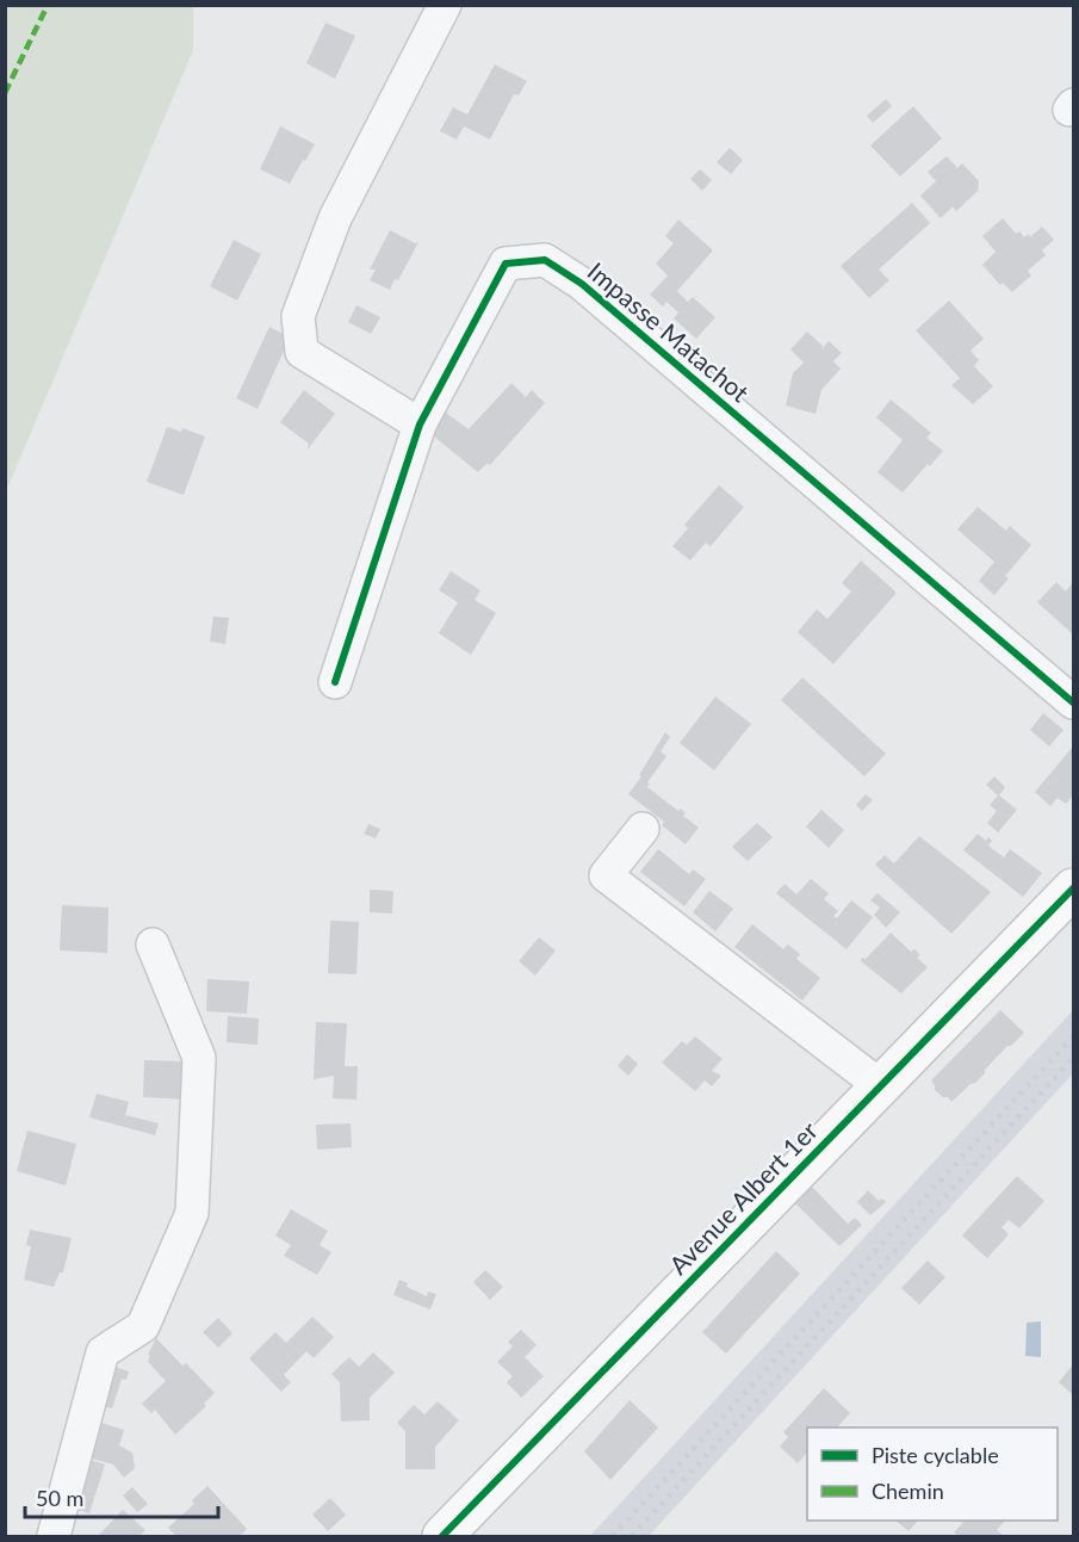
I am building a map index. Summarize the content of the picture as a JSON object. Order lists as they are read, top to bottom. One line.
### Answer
{"streets":{"main road":["Avenue Albert 1er"],"street":["Impasse Matachot"]},"legend":["Piste cyclable","Chemin"],"scale_bar":"50 m"}
